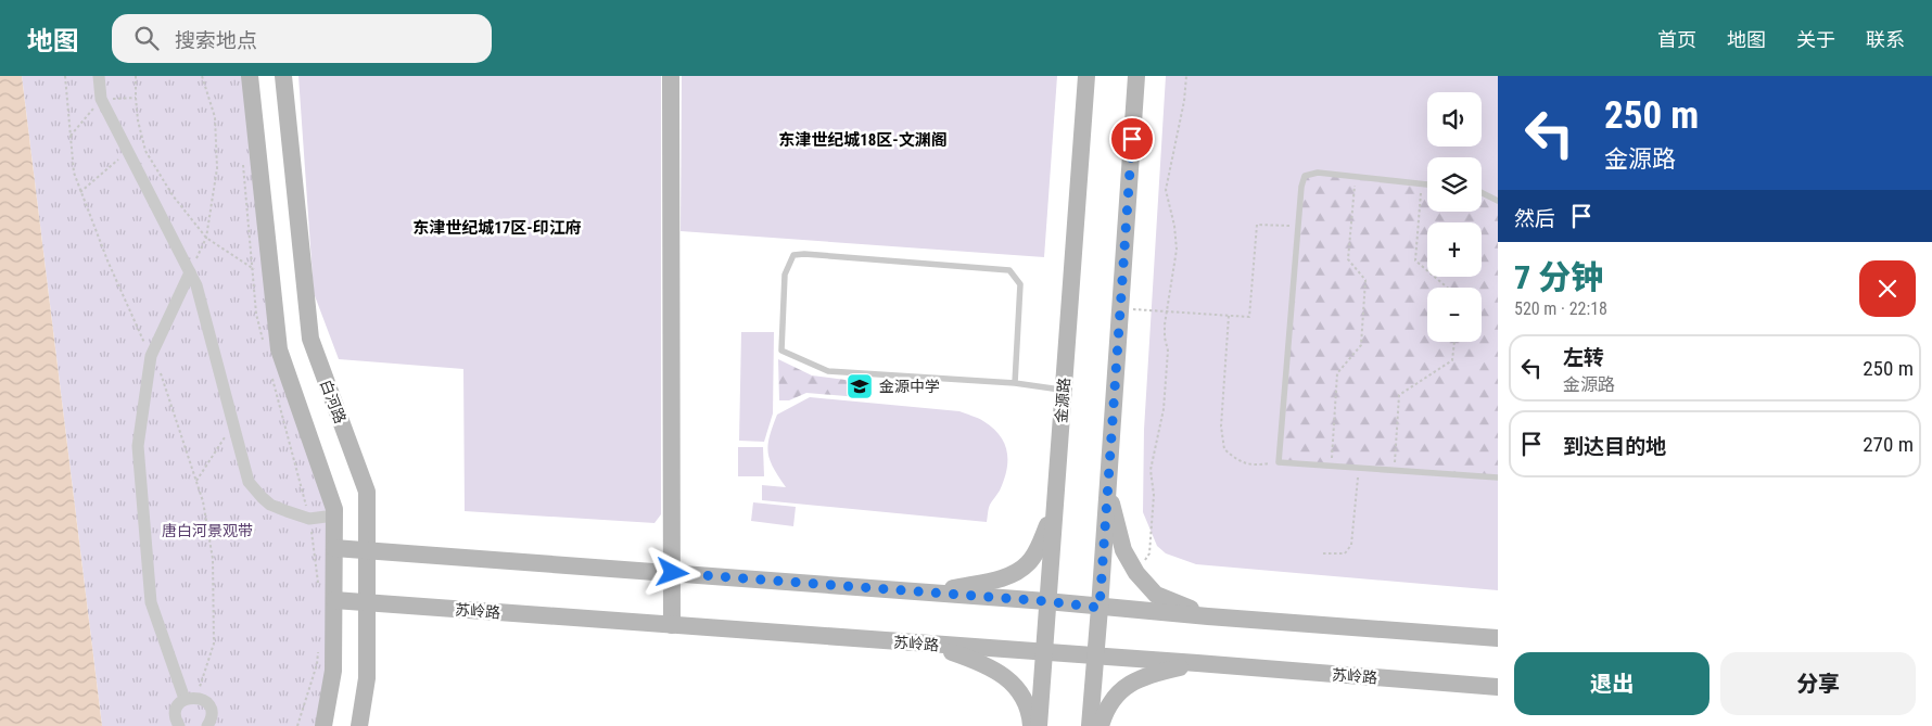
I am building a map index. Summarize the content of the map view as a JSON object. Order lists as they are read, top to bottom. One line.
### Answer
{"streets":{"main road":["金源路","白河路","苏岭路"]},"crossings":[["金源路","苏岭路"],["白河路","苏岭路"]],"districts":["东津世纪城18区-文渊阁","东津世纪城17区-印江府"],"parks":["唐白河景观带"],"places":{"school or university":["金源中学"]},"page":{"header":"地图","search":"搜索地点","nav":["首页","地图","关于","联系"],"turn":["250 m","金源路"],"map_buttons":["+","−"],"then":"然后","heading":["7 分钟","520 m · 22:18"],"list":[{"name":"左转","note":"金源路","value":"250 m"},{"name":"到达目的地","value":"270 m"}],"buttons":["退出","分享"]}}
